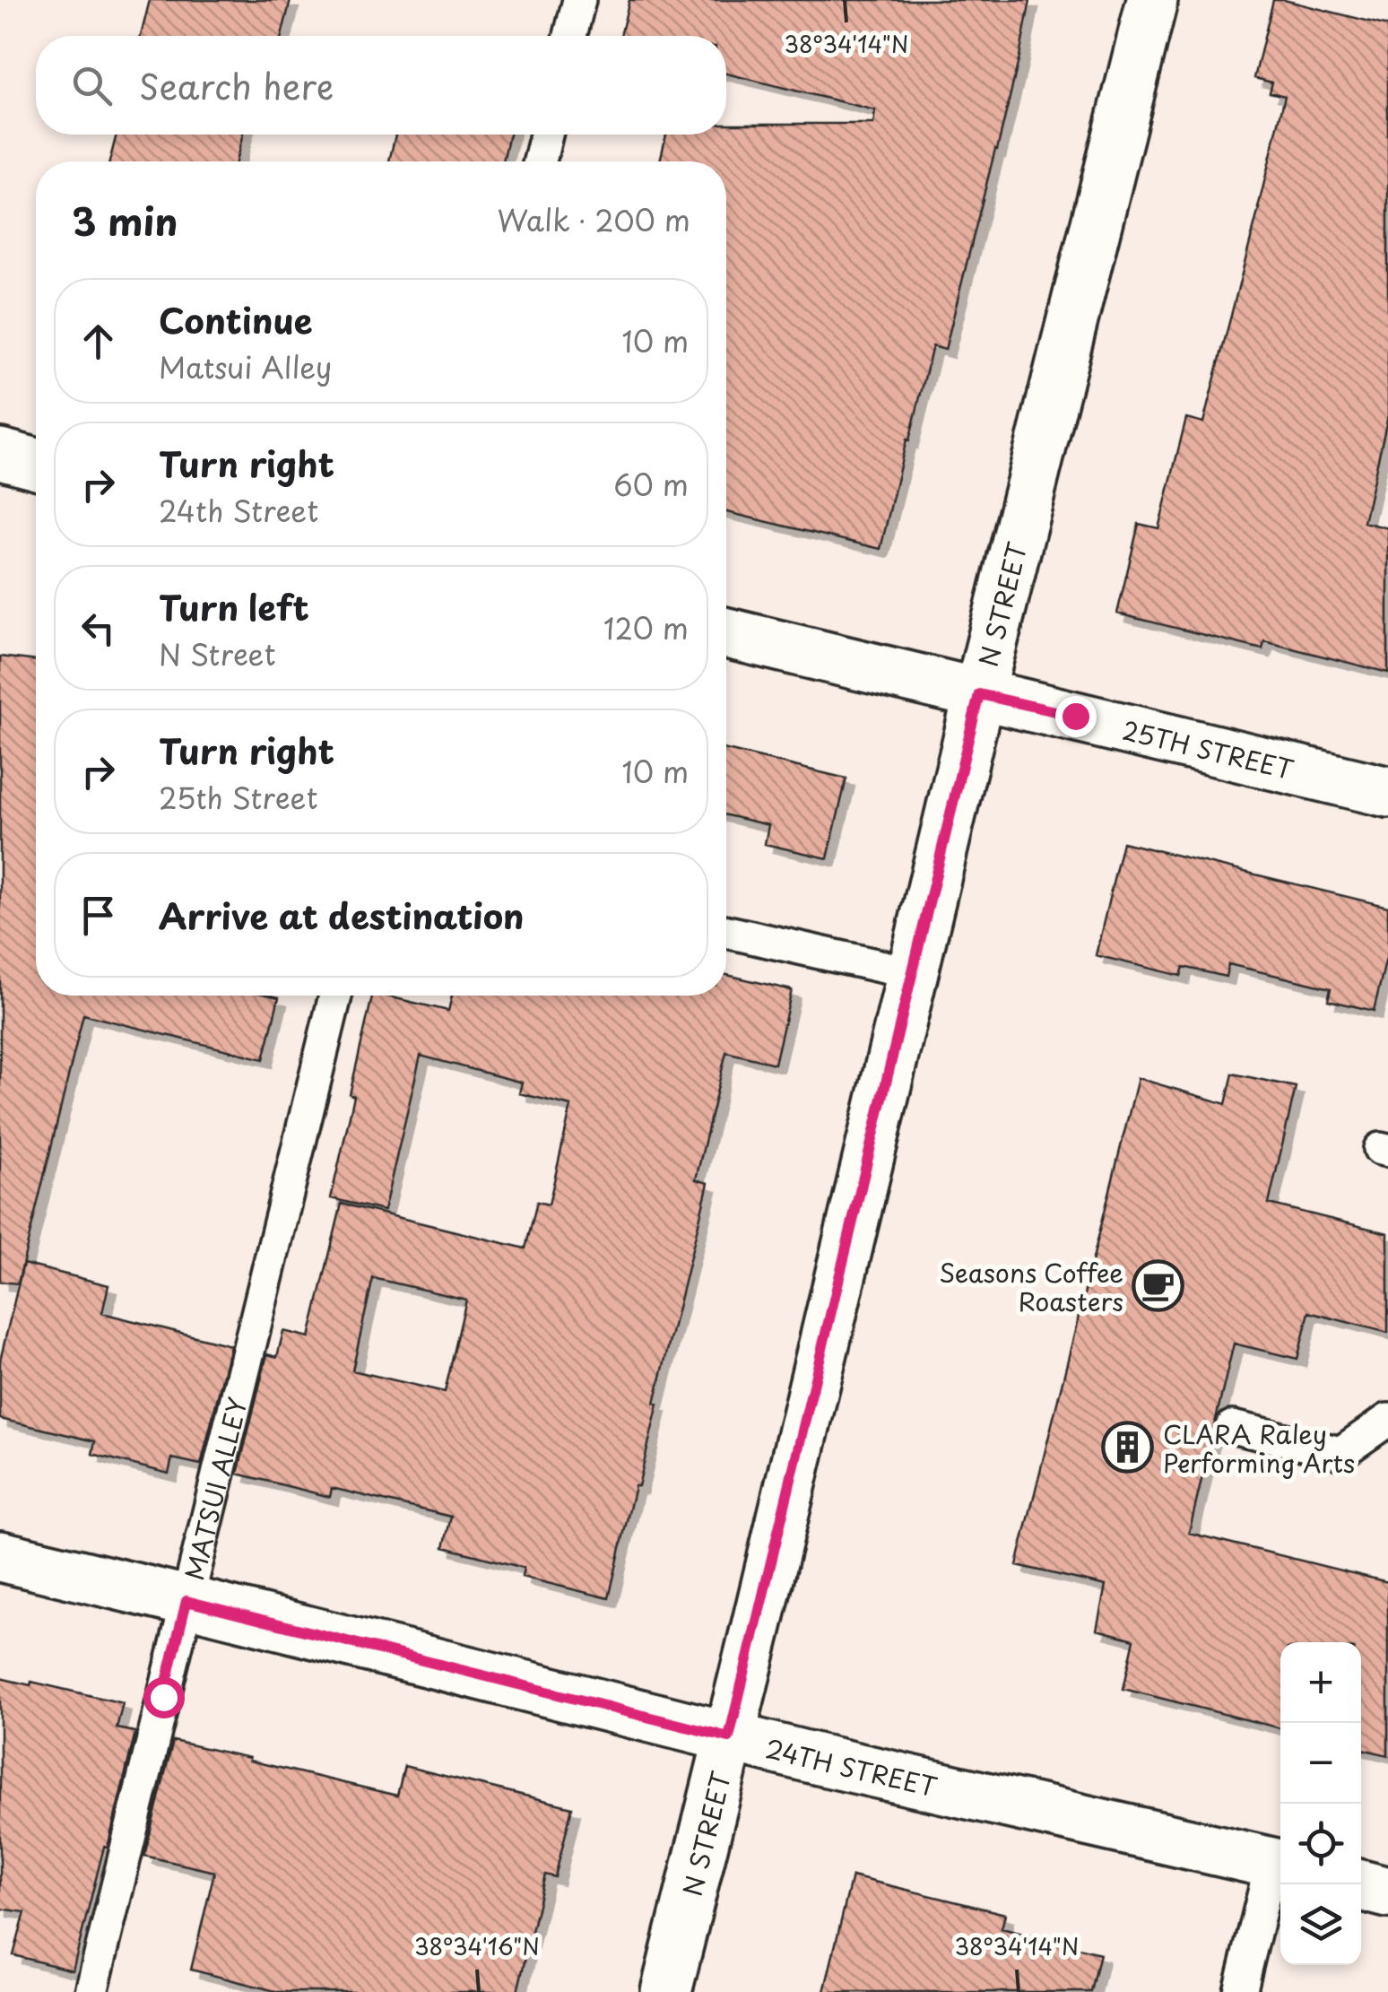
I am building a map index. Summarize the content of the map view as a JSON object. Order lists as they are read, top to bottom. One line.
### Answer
{"streets":{"street":["N STREET","25TH STREET","24TH STREET"],"lane":["MATSUI ALLEY"]},"crossings":[["N STREET","25TH STREET"],["N STREET","24TH STREET"],["MATSUI ALLEY","24TH STREET"]],"places":{"cafe":["Seasons Coffee Roasters"],"building":["CLARA Raley Performing Arts"]},"page":{"search":"Search here","heading":["3 min","Walk · 200 m"],"list":[["Continue","Matsui Alley","10 m"],["Turn right","24th Street","60 m"],["Turn left","N Street","120 m"],["Turn right","25th Street","10 m"],"Arrive at destination"],"map_buttons":["+","−"]},"coordinates":["38°34'14\"N","38°34'16\"N"]}
